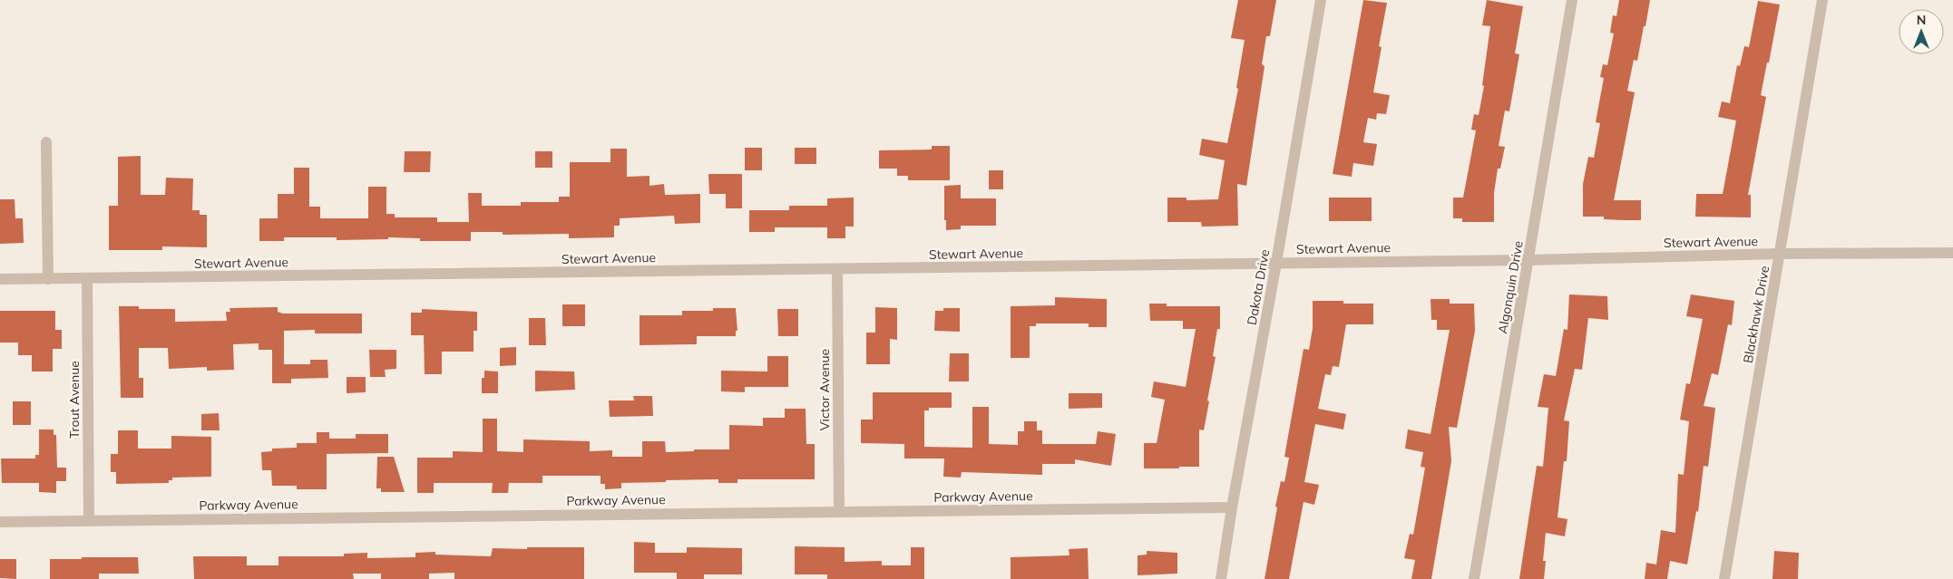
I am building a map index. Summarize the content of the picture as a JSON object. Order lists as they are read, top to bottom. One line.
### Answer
{"streets":{"street":["Stewart Avenue","Dakota Drive","Algonquin Drive","Blackhawk Drive","Victor Avenue","Trout Avenue","Parkway Avenue"]},"crossings":[["Stewart Avenue","Dakota Drive"],["Stewart Avenue","Algonquin Drive"],["Stewart Avenue","Blackhawk Drive"],["Stewart Avenue","Victor Avenue"],["Stewart Avenue","Trout Avenue"],["Dakota Drive","Parkway Avenue"],["Victor Avenue","Parkway Avenue"],["Trout Avenue","Parkway Avenue"]],"north":"top"}
